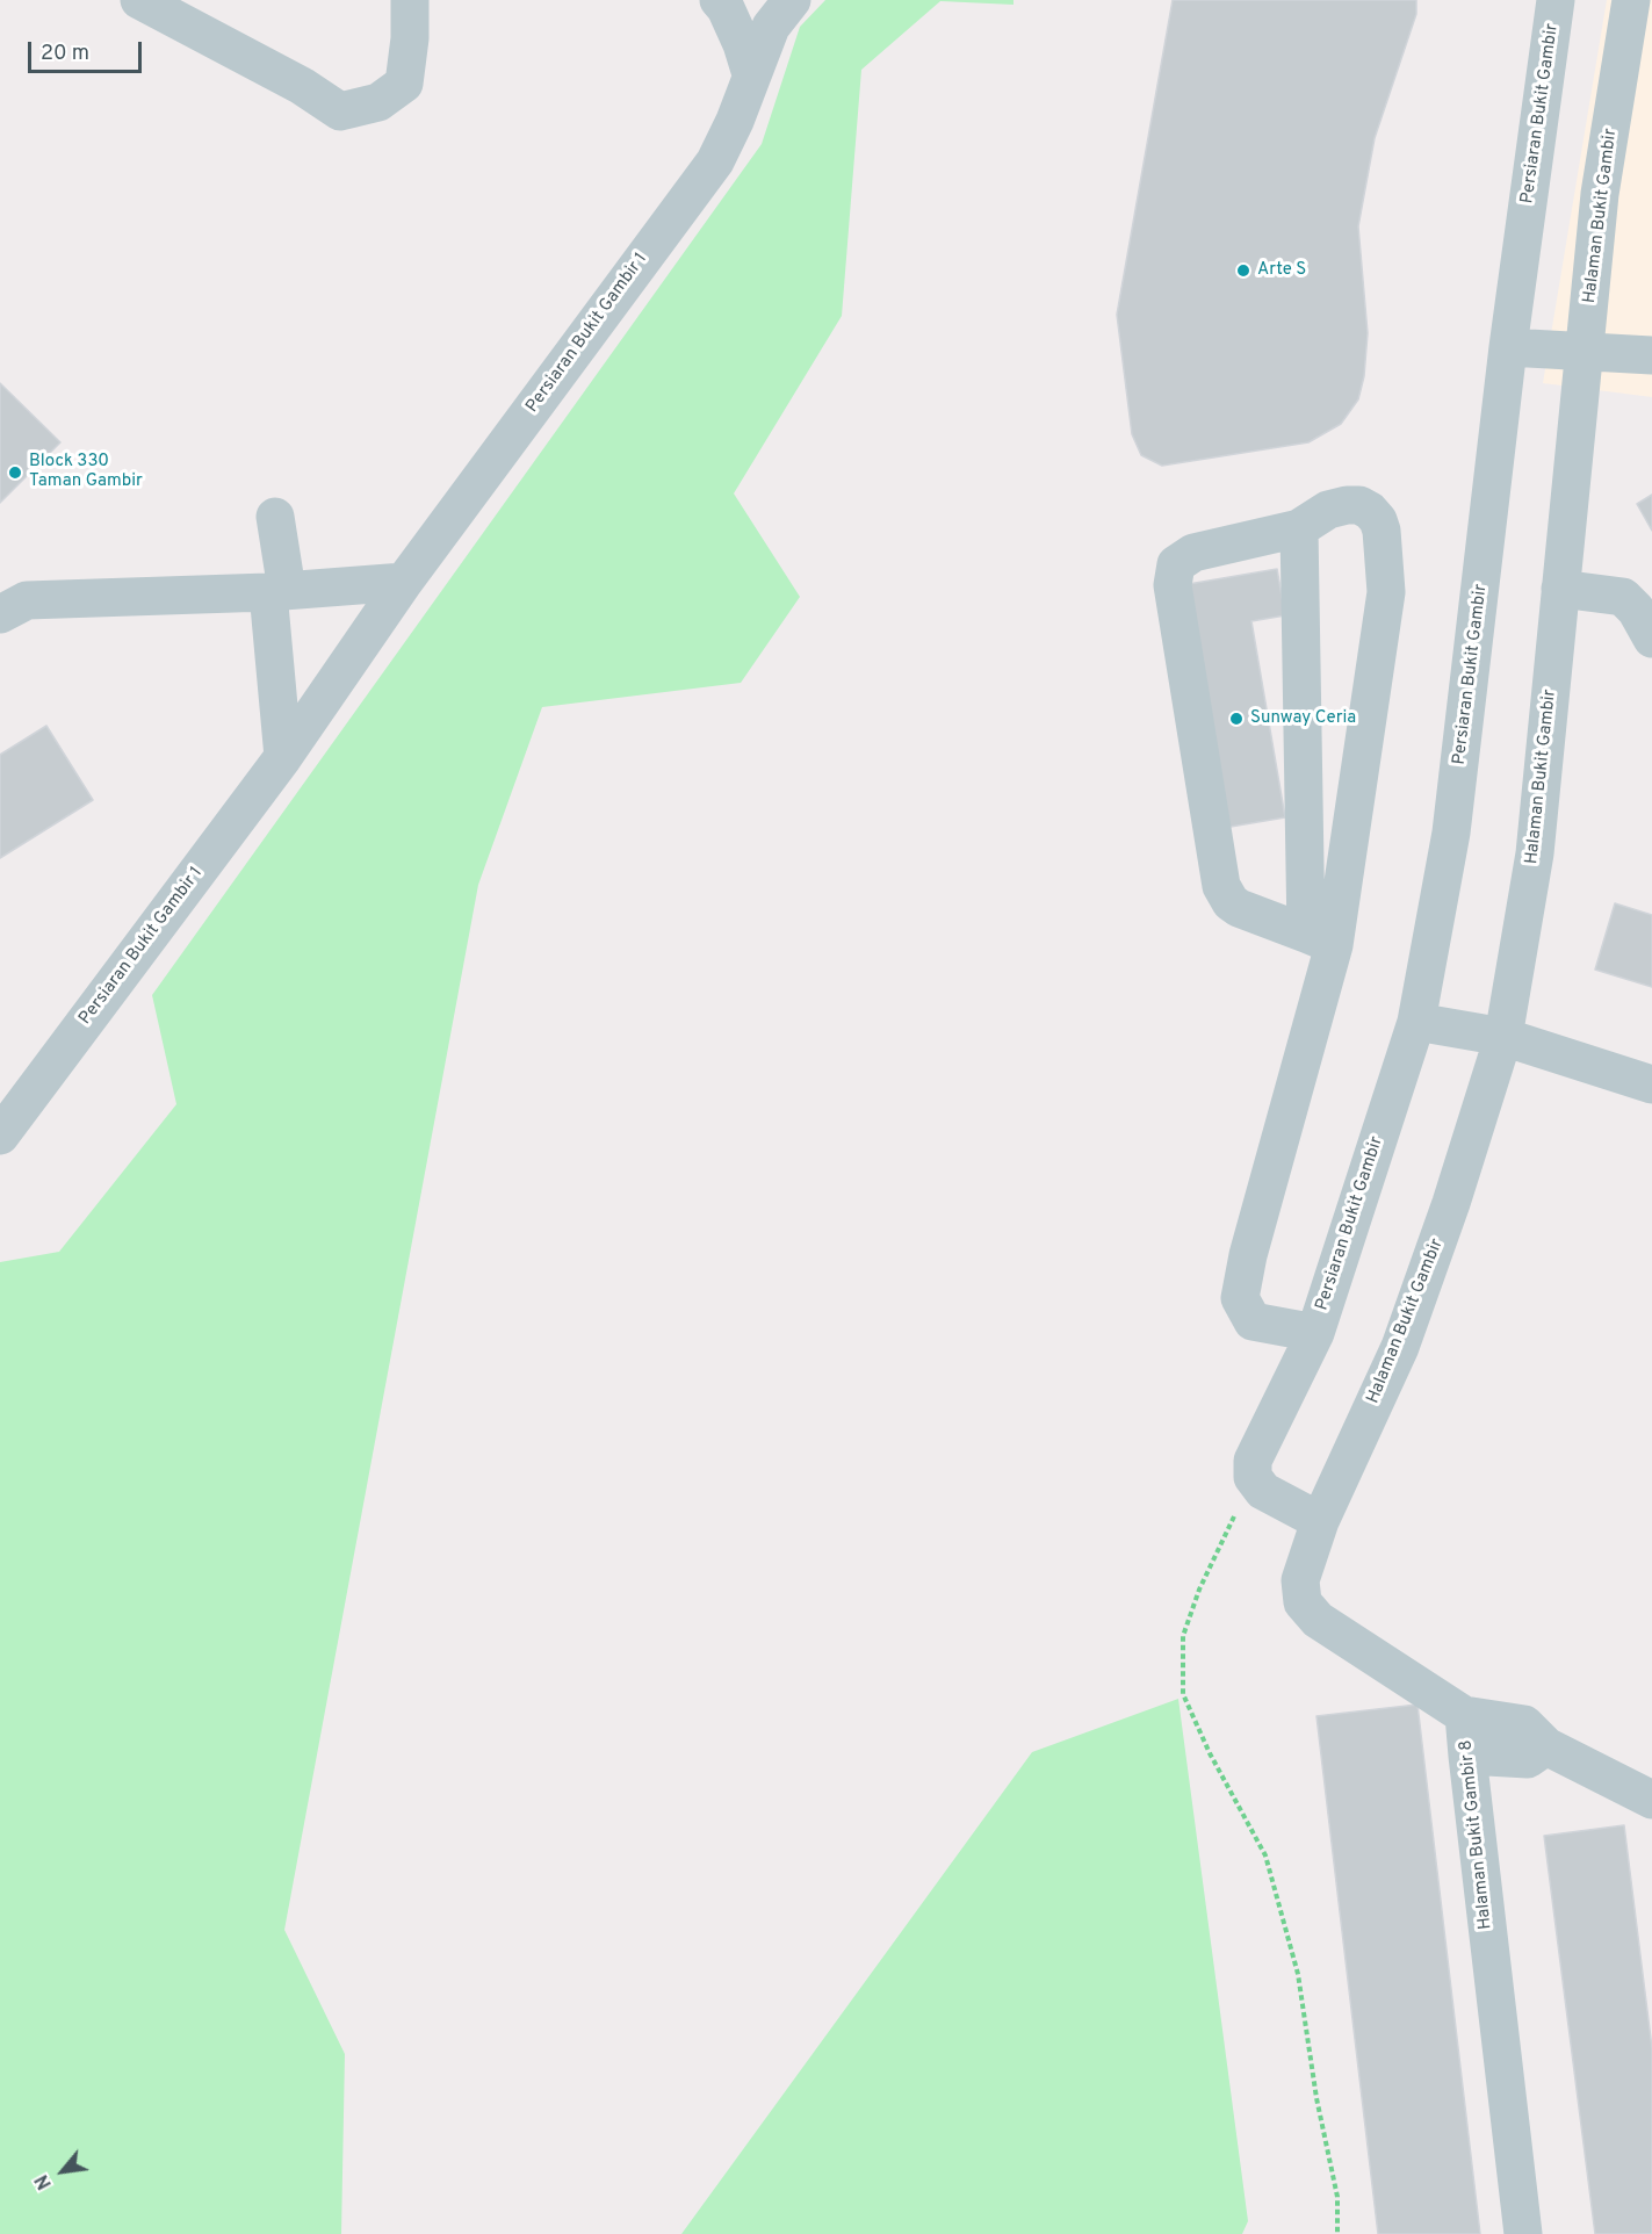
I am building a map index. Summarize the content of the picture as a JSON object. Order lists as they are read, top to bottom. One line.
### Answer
{"streets":{"street":["Persiaran Bukit Gambir","Halaman Bukit Gambir","Persiaran Bukit Gambir 1","Halaman Bukit Gambir 8"]},"crossings":[["Halaman Bukit Gambir","Halaman Bukit Gambir 8"]],"places":["Arte S","Block 330 Taman Gambir","Sunway Ceria"],"scale_bar":"20 m","north":"bottom left"}
